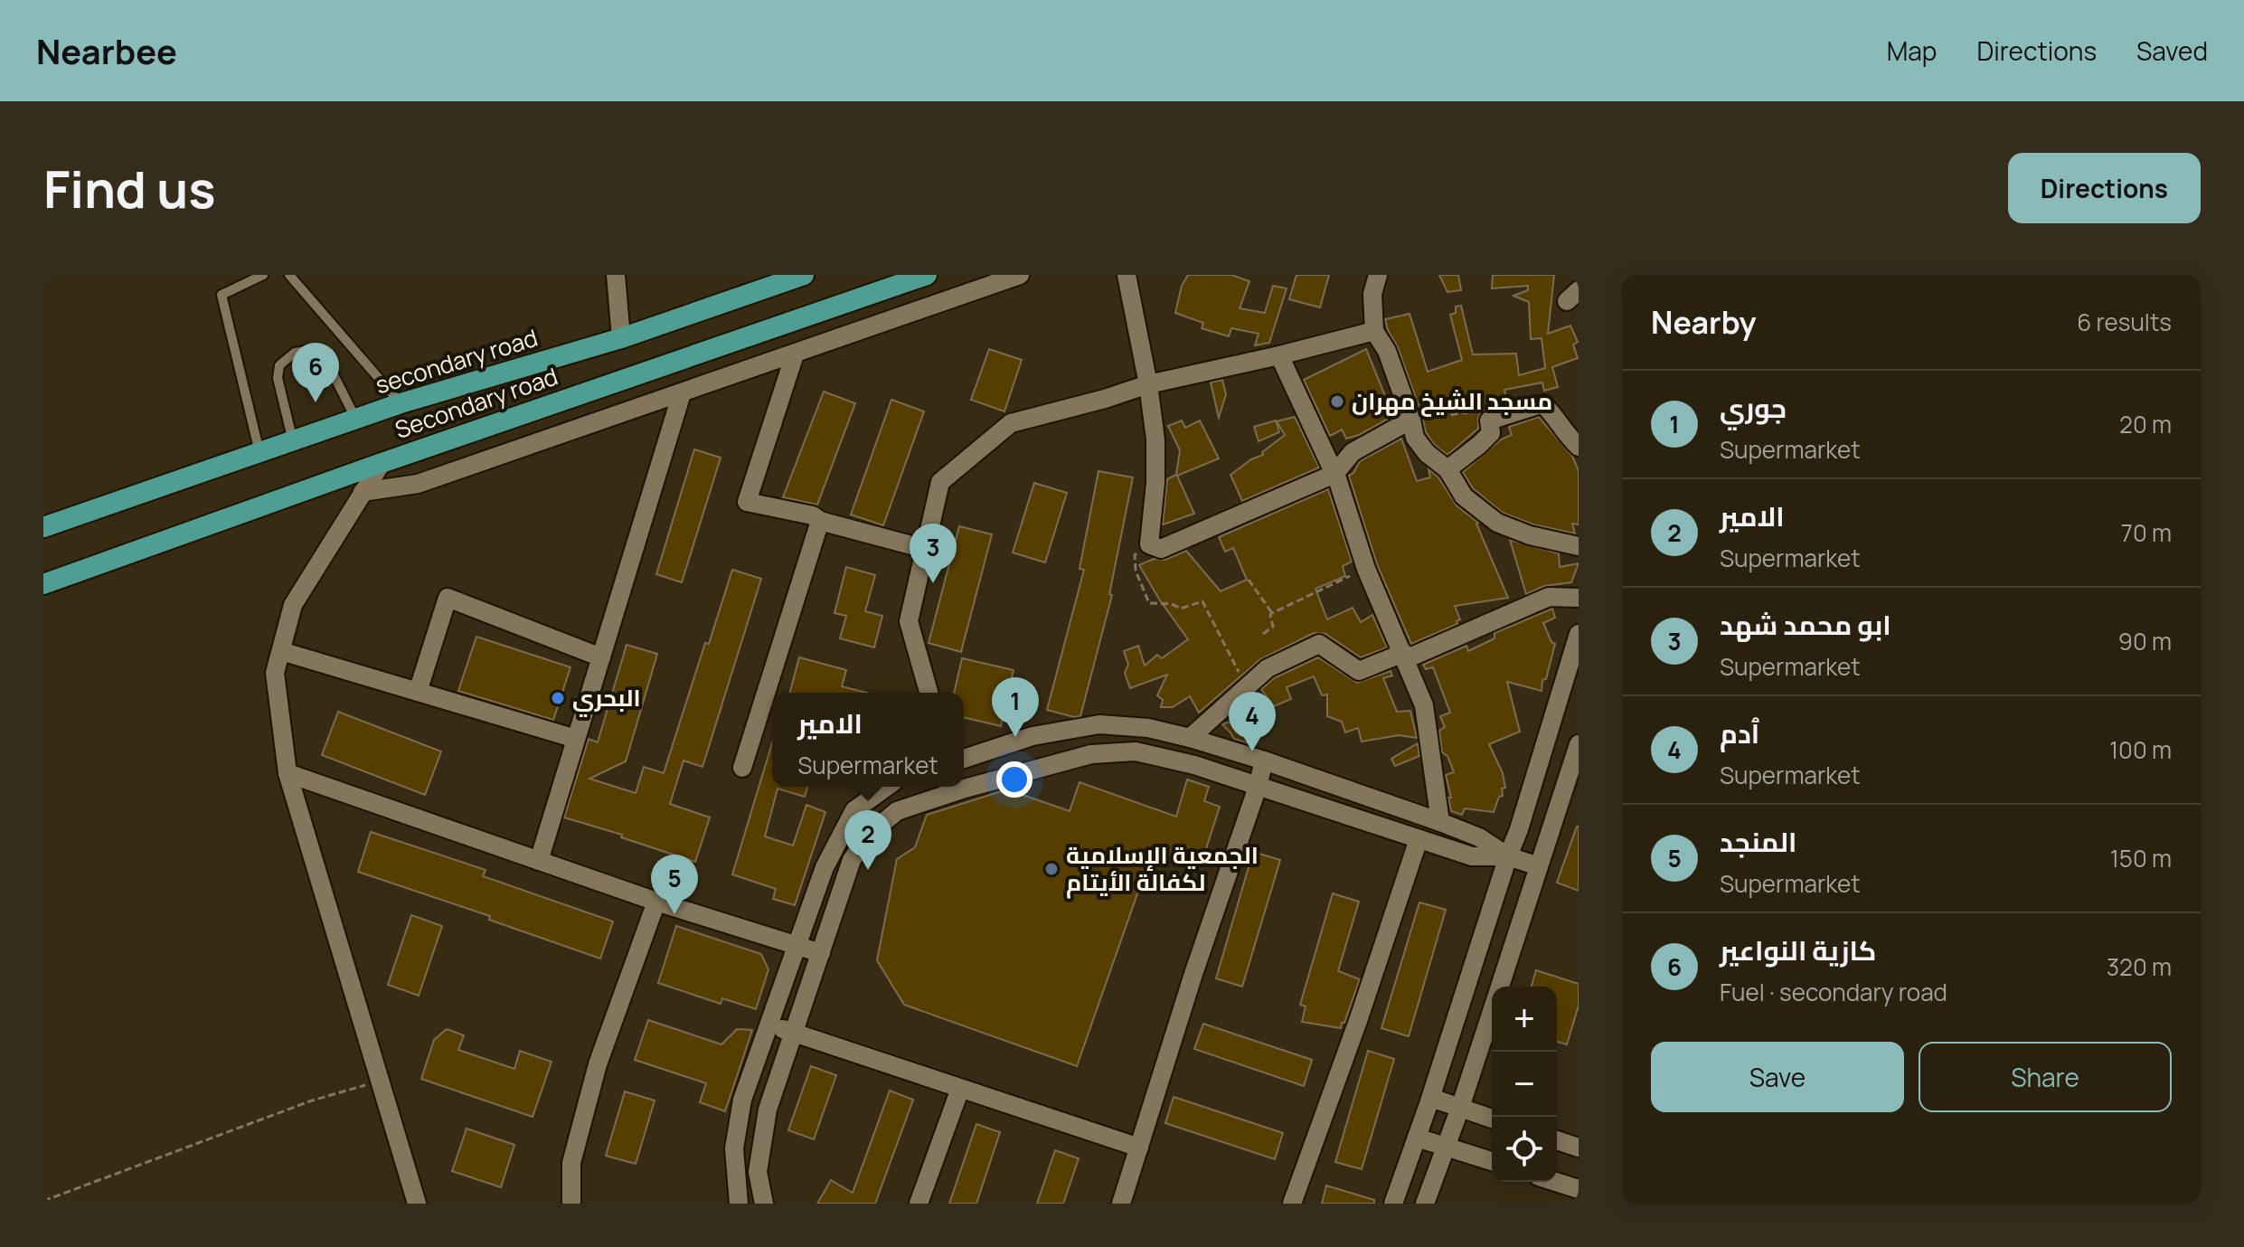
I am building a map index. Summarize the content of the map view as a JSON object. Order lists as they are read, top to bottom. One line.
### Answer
{"streets":{"main road":["secondary road","Secondary road"]},"places":["مسجد الشيخ مهران","البحري","الجمعية الإسلامية لكفالة الأيتام"],"page":{"header":"Nearbee","nav":["Map","Directions","Saved"],"buttons":["Directions",["Save","Share"]],"title":"Find us","heading":["Nearby","6 results"],"pins":["6","3","1","4","2","5"],"list":[{"mark":"1","name":"جوري","note":"Supermarket","value":"20 m"},{"mark":"2","name":"الامير","note":"Supermarket","value":"70 m"},{"mark":"3","name":"ابو محمد شهد","note":"Supermarket","value":"90 m"},{"mark":"4","name":"ٱدم","note":"Supermarket","value":"100 m"},{"mark":"5","name":"المنجد","note":"Supermarket","value":"150 m"},{"mark":"6","name":"كازية النواعير","note":"Fuel · secondary road","value":"320 m"}],"popup":["الامير","Supermarket"],"map_buttons":["+","−"]}}
